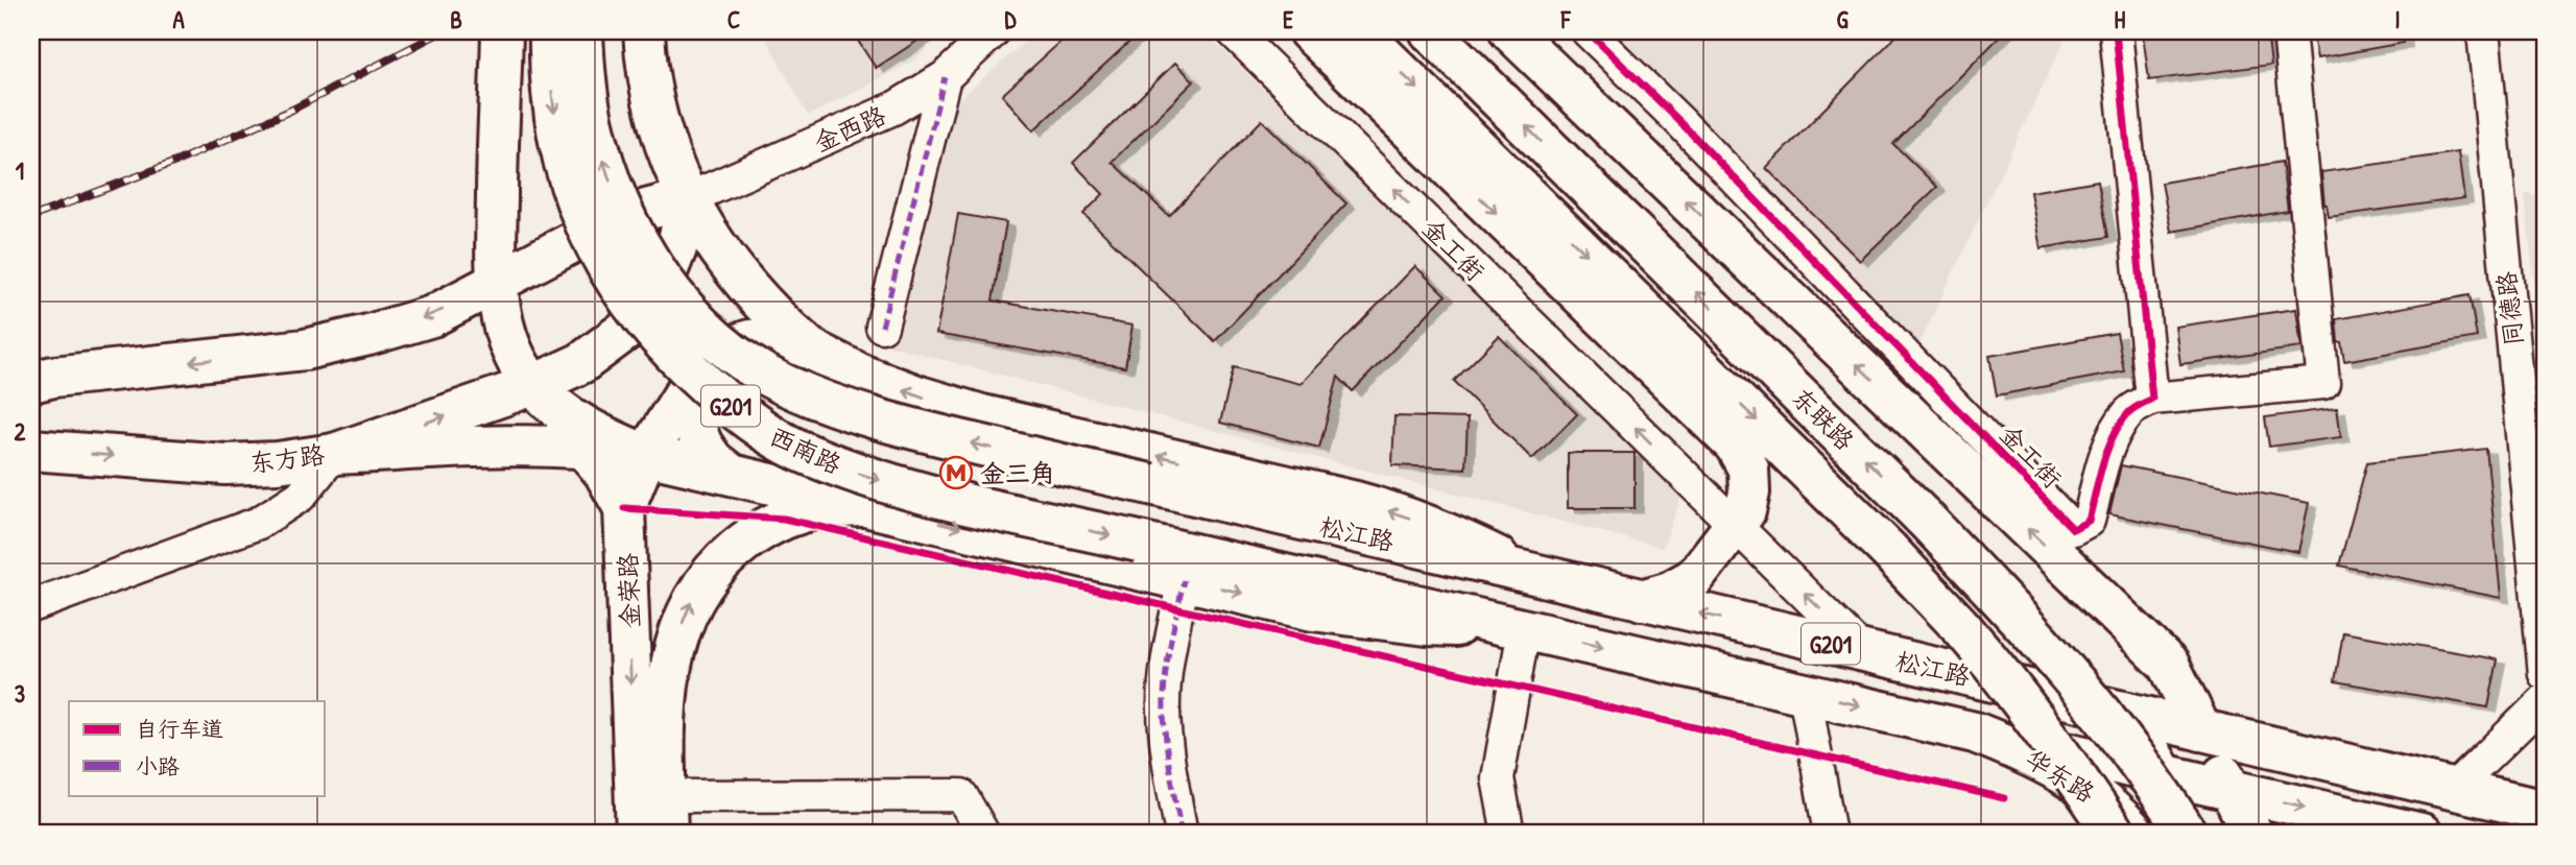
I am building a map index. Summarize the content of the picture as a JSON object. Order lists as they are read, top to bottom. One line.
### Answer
{"streets":{"main road":["G201","东联路","西南路","东方路","松江路","金荣路","华东路"],"street":["金西路","金工街","同德路"]},"crossings":[["金西路","东方路"],["金工街","松江路"],["东联路","华东路"],["西南路","松江路"],["松江路","华东路"]],"one_way":["金工街"],"places":{"metro station":["金三角"]},"legend":["自行车道","小路"],"grid":{"columns":["A","B","C","D","E","F","G","H","I"],"rows":["1","2","3"]}}
